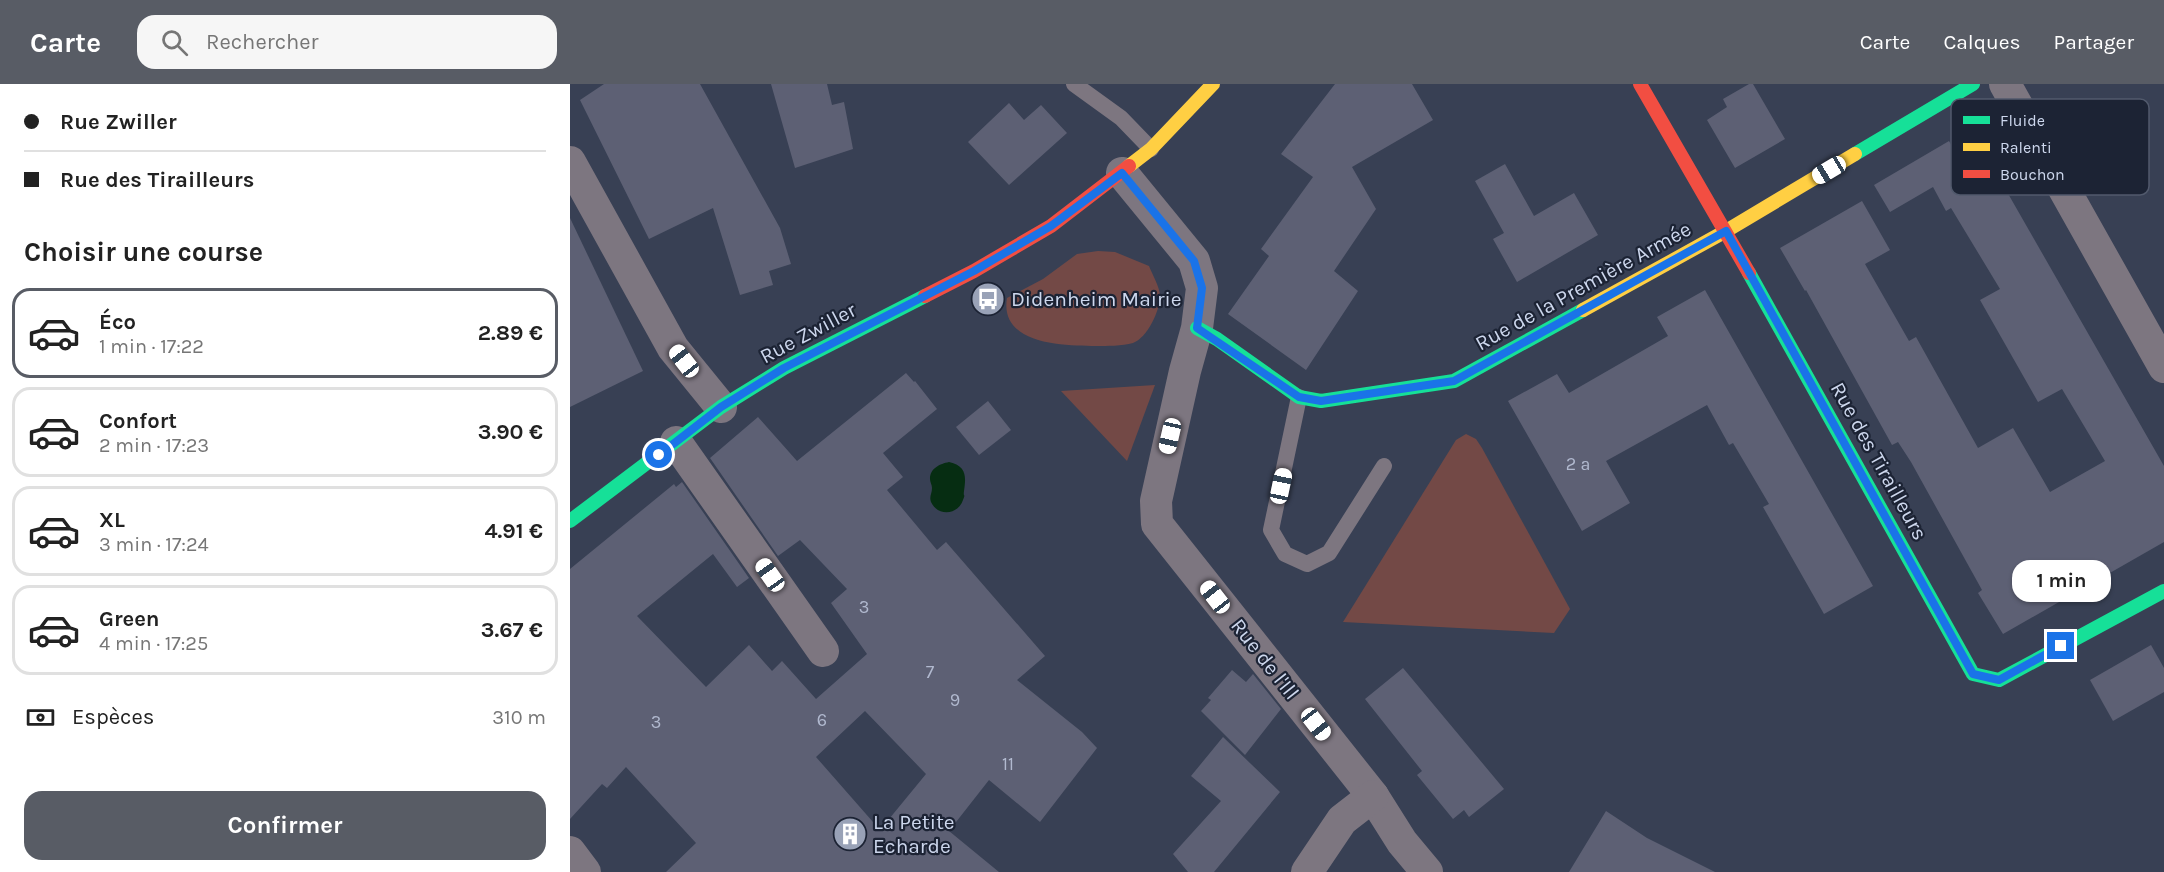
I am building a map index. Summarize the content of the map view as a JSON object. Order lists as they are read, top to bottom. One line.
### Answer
{"streets":{"street":["Rue de la Première Armée","Rue Zwiller","Rue des Tirailleurs","Rue de l'Ill"]},"crossings":[["Rue de la Première Armée","Rue des Tirailleurs"],["Rue de la Première Armée","Rue de l'Ill"],["Rue Zwiller","Rue de l'Ill"]],"places":{"bus stop":["Didenheim Mairie"],"building":["La Petite Echarde"]},"house_numbers":["2 a","3","7","9","6","3","11"],"legend":["Fluide","Ralenti","Bouchon"],"page":{"header":"Carte","search":"Rechercher","nav":["Carte","Calques","Partager"],"banner":["Rue Zwiller","Rue des Tirailleurs"],"heading":"Choisir une course","list":[{"name":"Éco","note":"1 min · 17:22","value":"2.89 €"},{"name":"Confort","note":"2 min · 17:23","value":"3.90 €"},{"name":"XL","note":"3 min · 17:24","value":"4.91 €"},{"name":"Green","note":"4 min · 17:25","value":"3.67 €"}],"bubble":"1 min","pay":["Espèces","310 m"],"buttons":"Confirmer"}}
